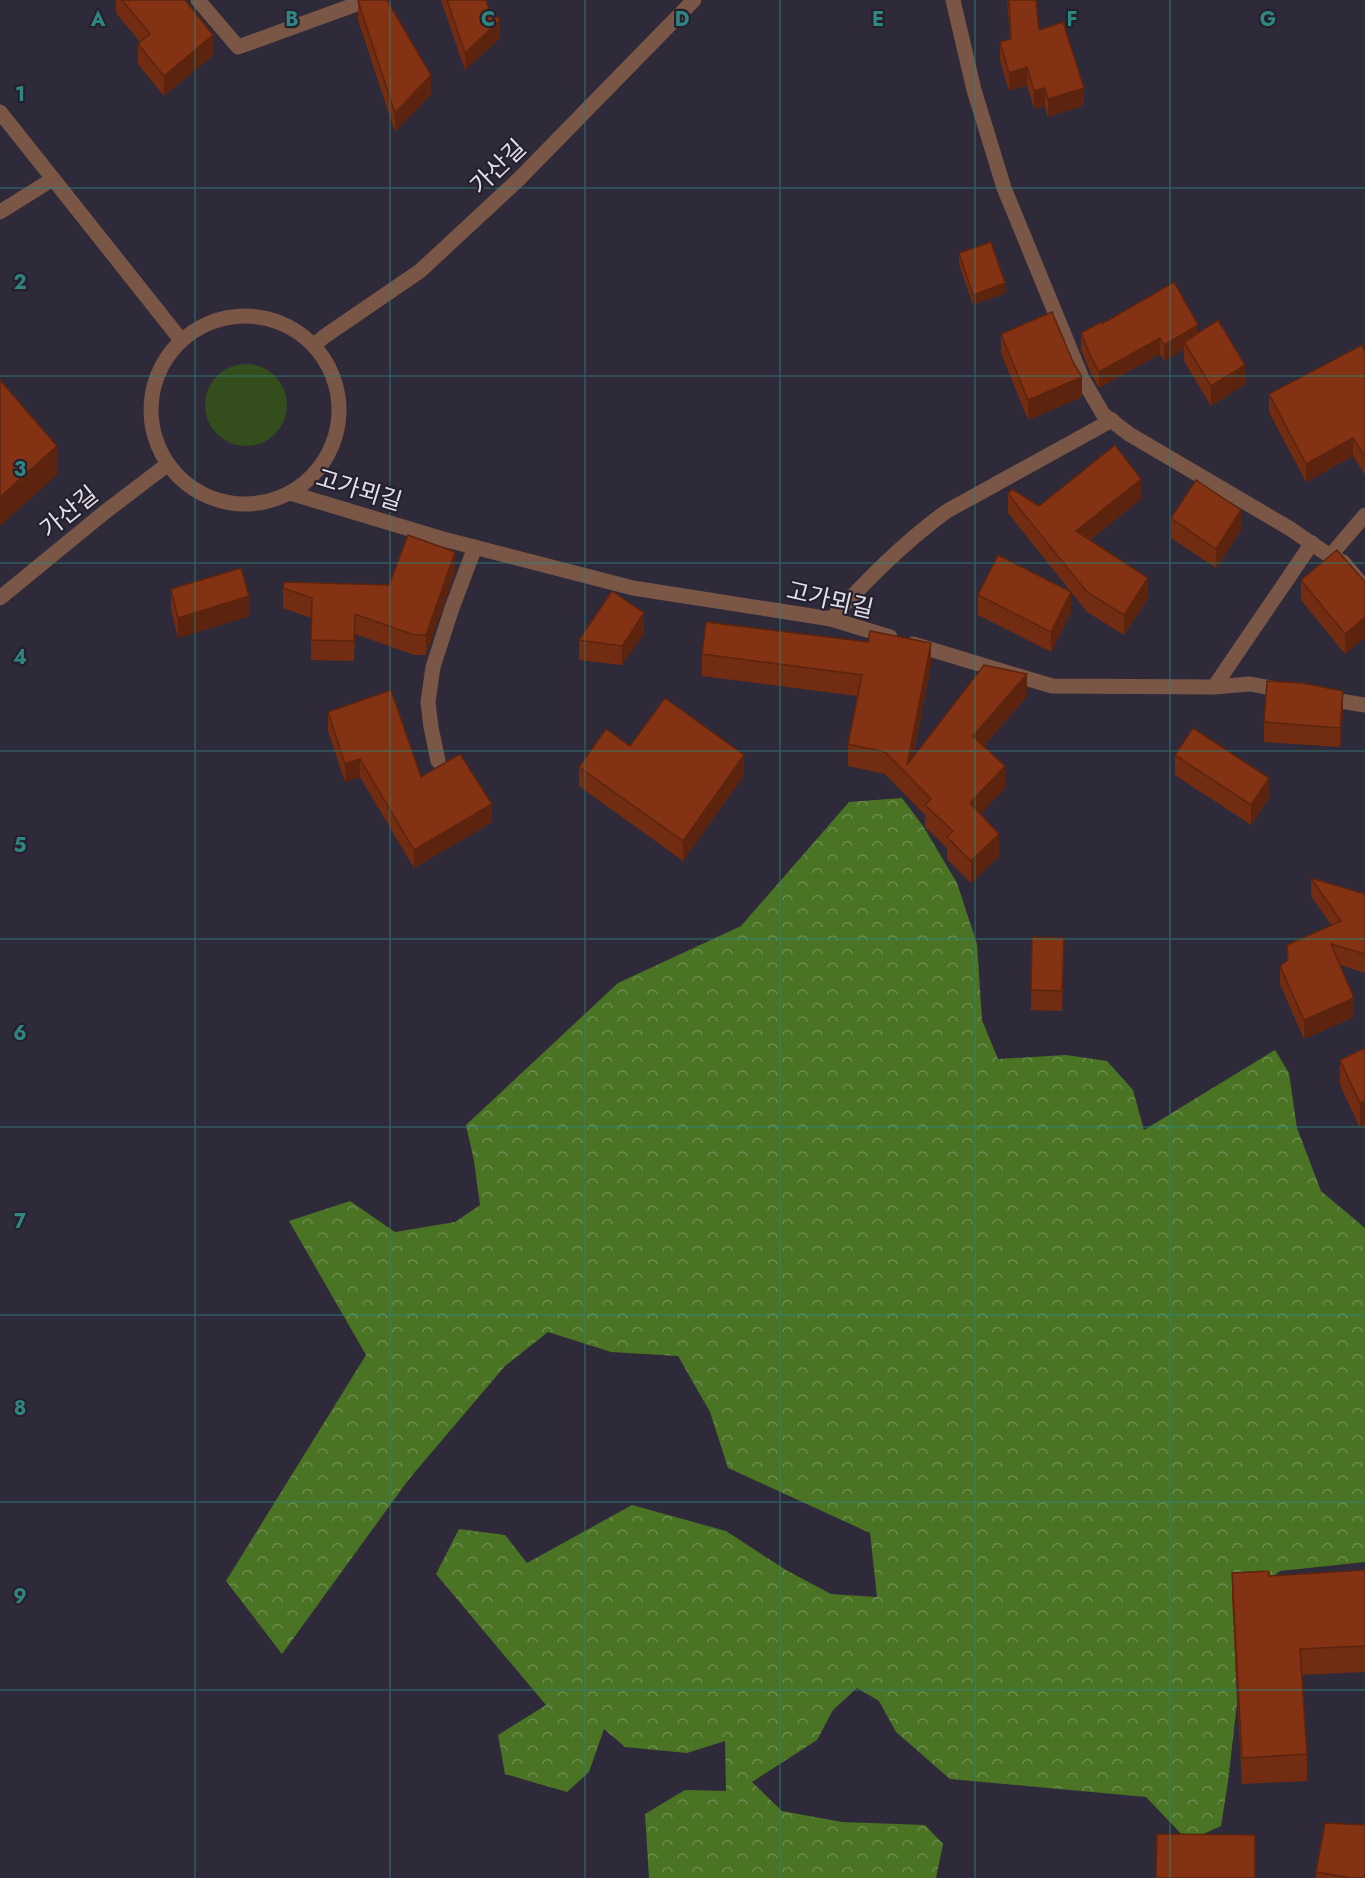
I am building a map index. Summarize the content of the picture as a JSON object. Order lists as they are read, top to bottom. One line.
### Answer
{"streets":{"street":["가산길","고가뫼길"]},"crossings":[["가산길","고가뫼길"]],"grid":{"columns":["A","B","C","D","E","F","G"],"rows":["1","2","3","4","5","6","7","8","9"]}}
